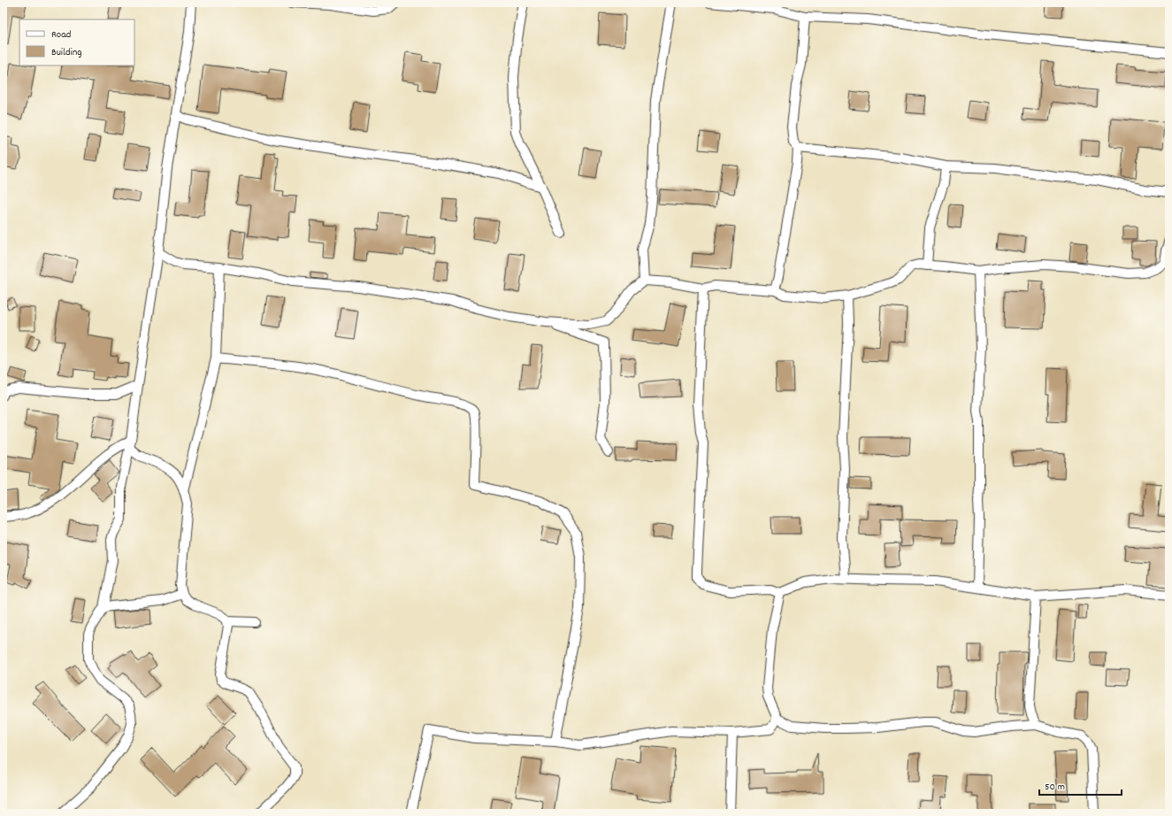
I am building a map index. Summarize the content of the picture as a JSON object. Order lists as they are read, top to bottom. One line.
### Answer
{"legend":["Road","Building"],"scale_bar":"50 m"}
